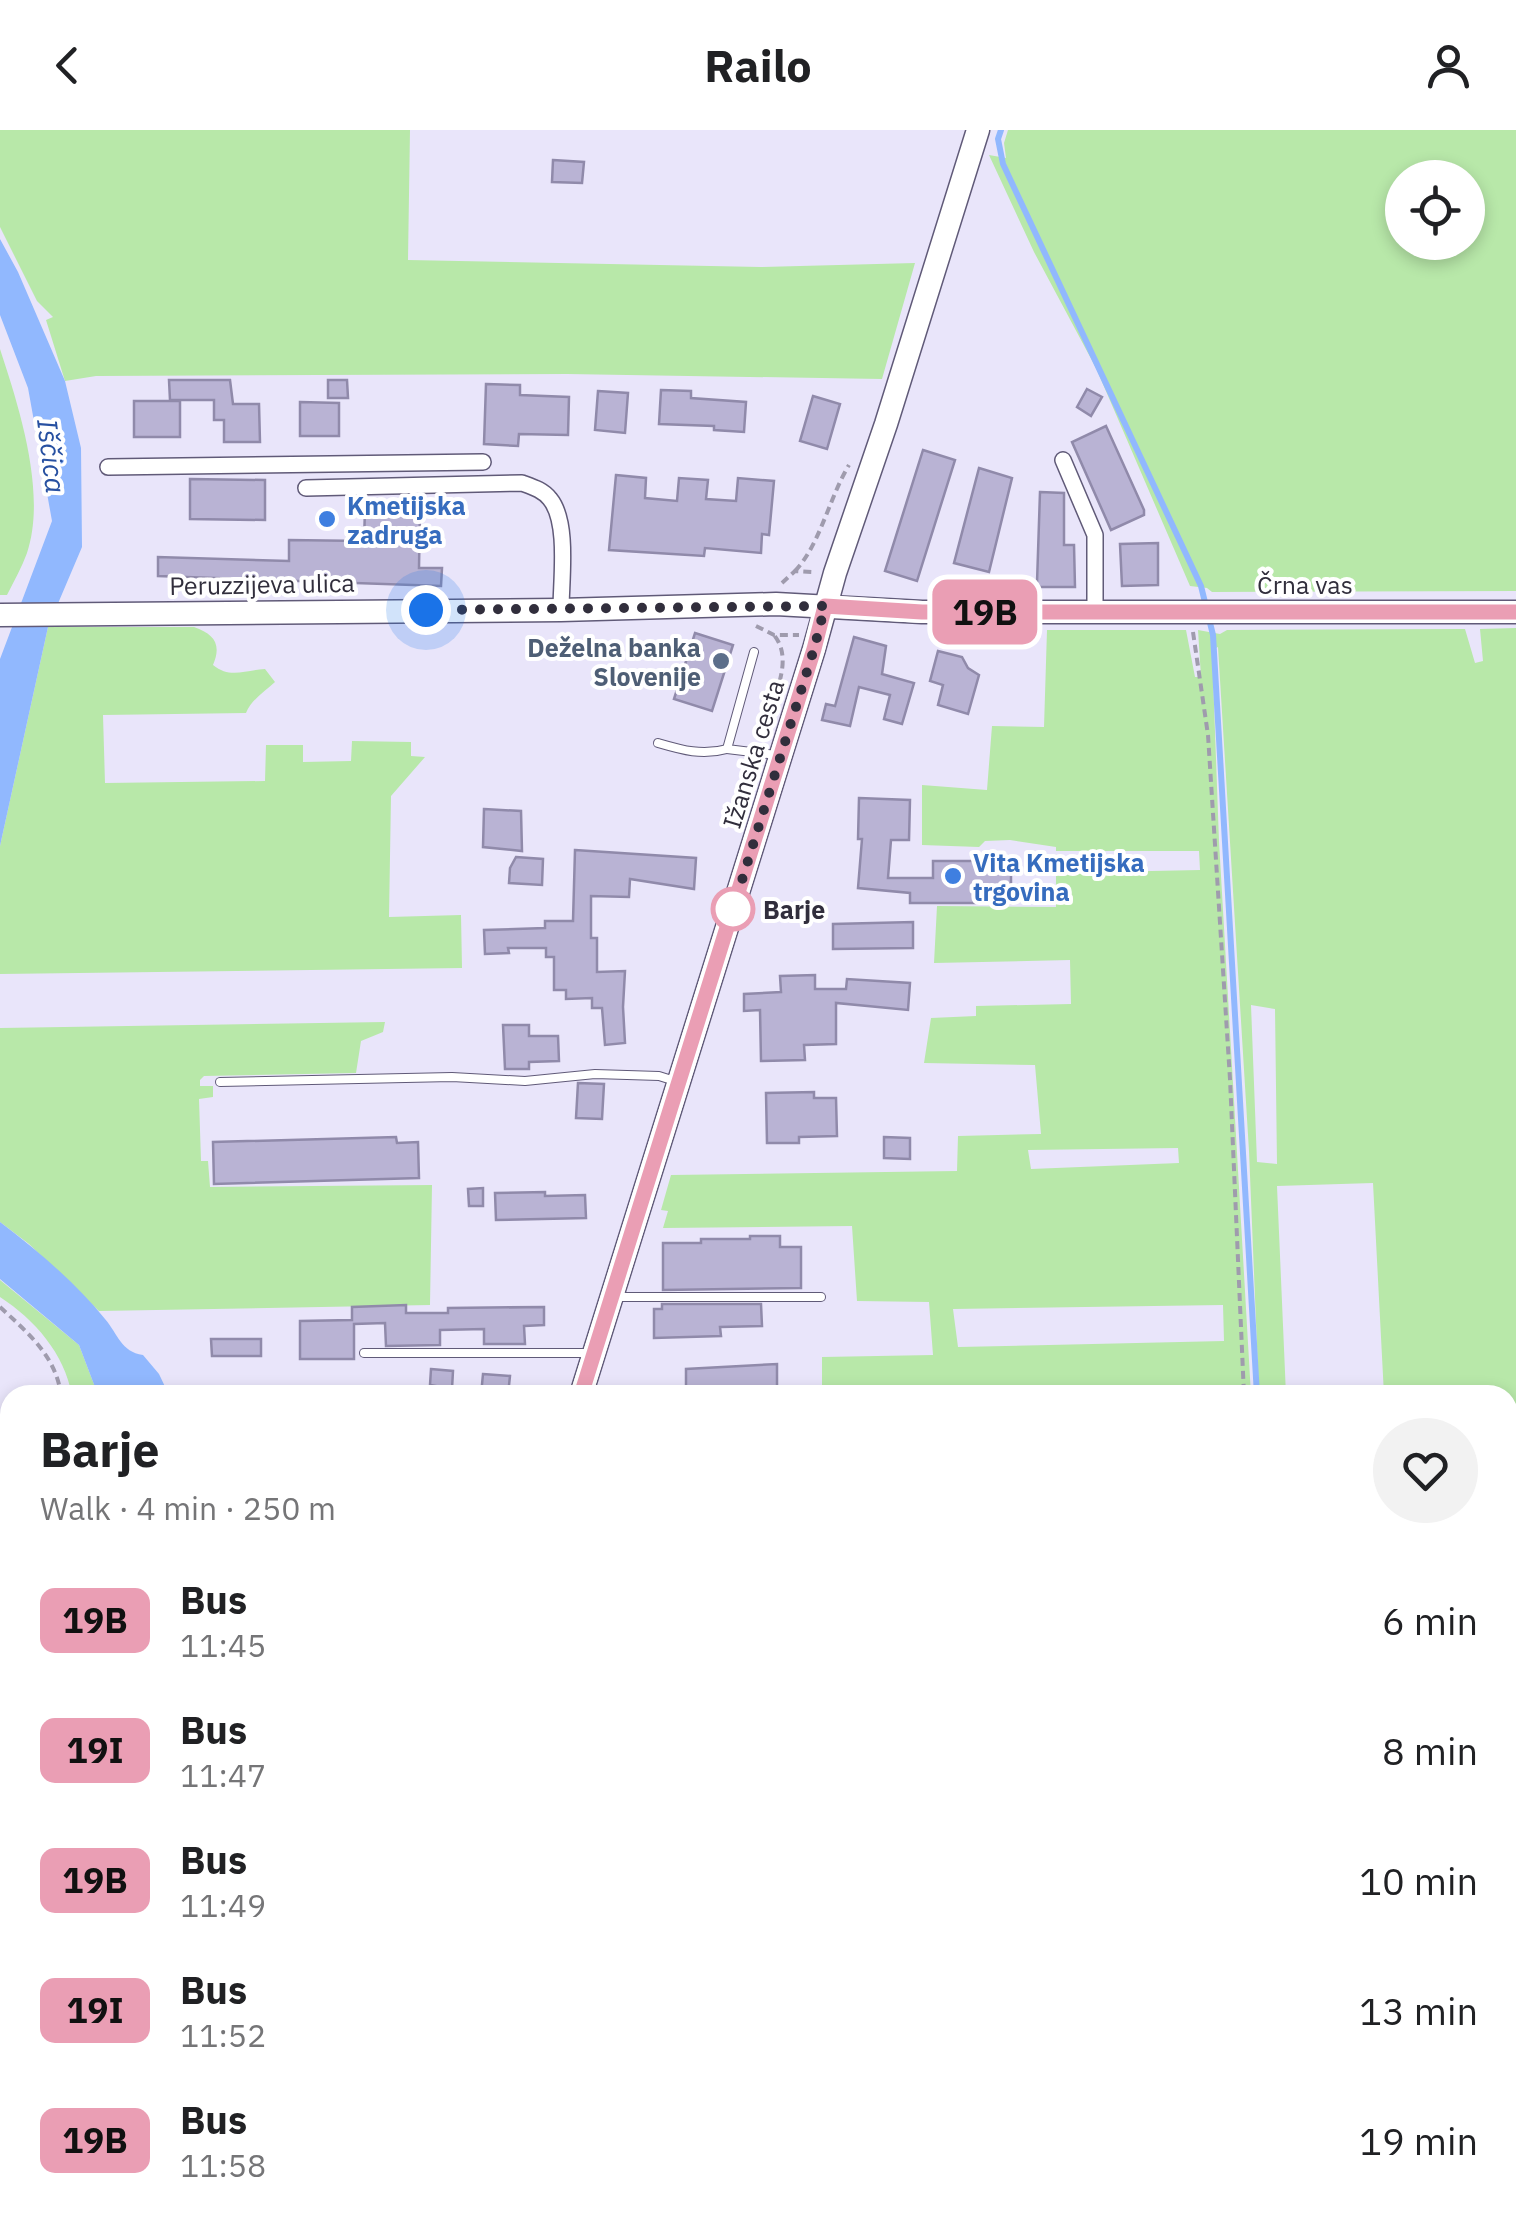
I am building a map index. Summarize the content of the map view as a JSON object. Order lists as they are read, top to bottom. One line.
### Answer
{"streets":{"street":["Peruzzijeva ulica","Črna vas","Ižanska cesta"]},"crossings":[["Peruzzijeva ulica","Črna vas"],["Peruzzijeva ulica","Ižanska cesta"],["Črna vas","Ižanska cesta"]],"water":["Iščica"],"places":["Kmetijska zadruga","Deželna banka Slovenije","Vita Kmetijska trgovina","Barje"],"lines":["bus line 19B"],"page":{"header":"Railo","on_map":"19B","heading":["Barje","Walk · 4 min · 250 m"],"list":[{"mark":"19B","name":"Bus","note":"11:45","value":"6 min"},{"mark":"19I","name":"Bus","note":"11:47","value":"8 min"},{"mark":"19B","name":"Bus","note":"11:49","value":"10 min"},{"mark":"19I","name":"Bus","note":"11:52","value":"13 min"},{"mark":"19B","name":"Bus","note":"11:58","value":"19 min"}]}}
